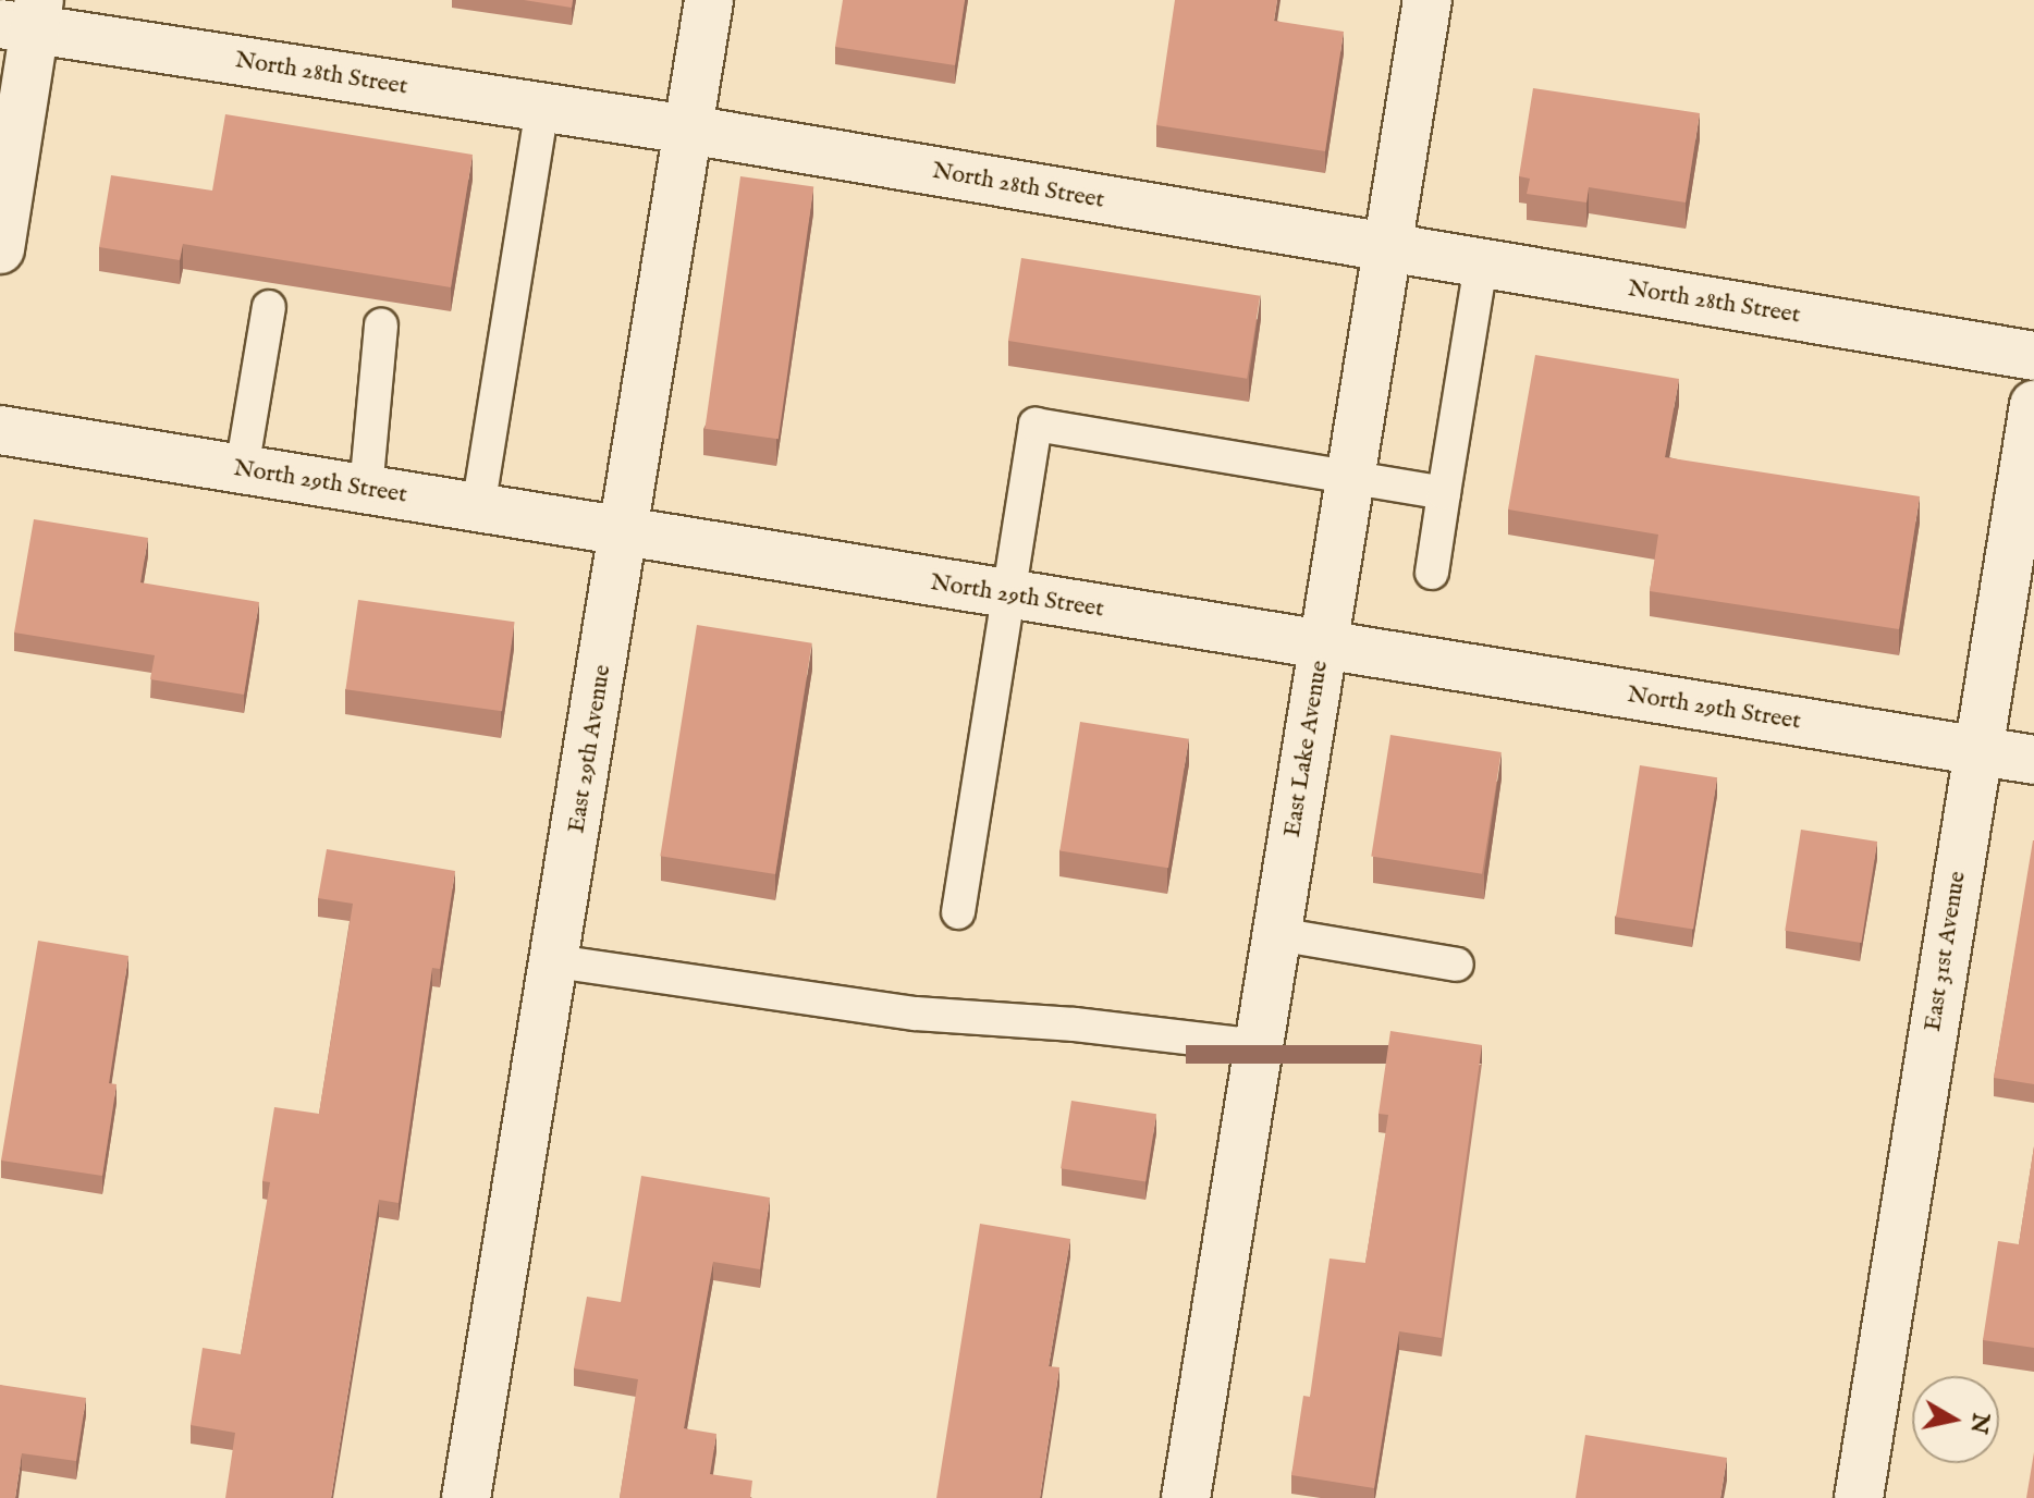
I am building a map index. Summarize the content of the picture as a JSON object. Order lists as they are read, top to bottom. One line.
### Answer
{"streets":{"street":["North 28th Street","North 29th Street","East 29th Avenue","East Lake Avenue","East 31st Avenue"]},"crossings":[["North 28th Street","East 29th Avenue"],["North 28th Street","East Lake Avenue"],["North 29th Street","East 29th Avenue"],["North 29th Street","East Lake Avenue"],["North 29th Street","East 31st Avenue"]],"north":"right"}
